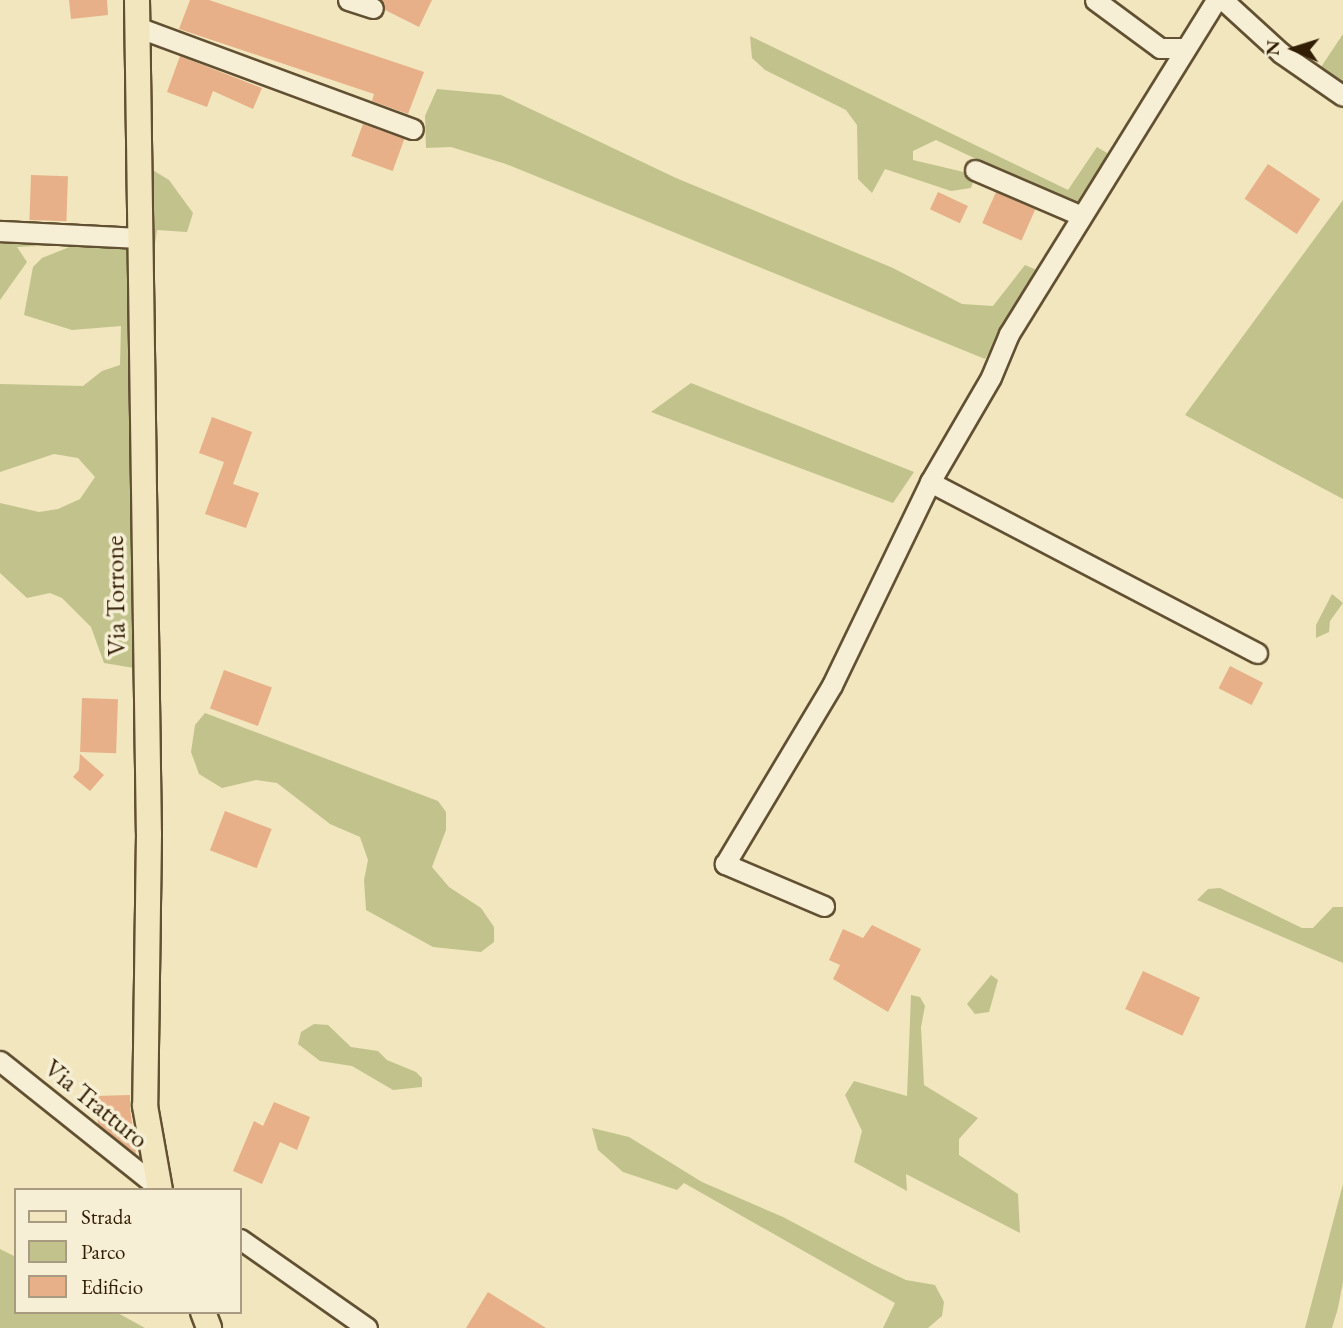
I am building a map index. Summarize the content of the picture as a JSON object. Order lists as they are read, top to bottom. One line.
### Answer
{"streets":{"main road":["Via Torrone"],"street":["Via Tratturo"]},"legend":["Strada","Parco","Edificio"],"north":"left"}
